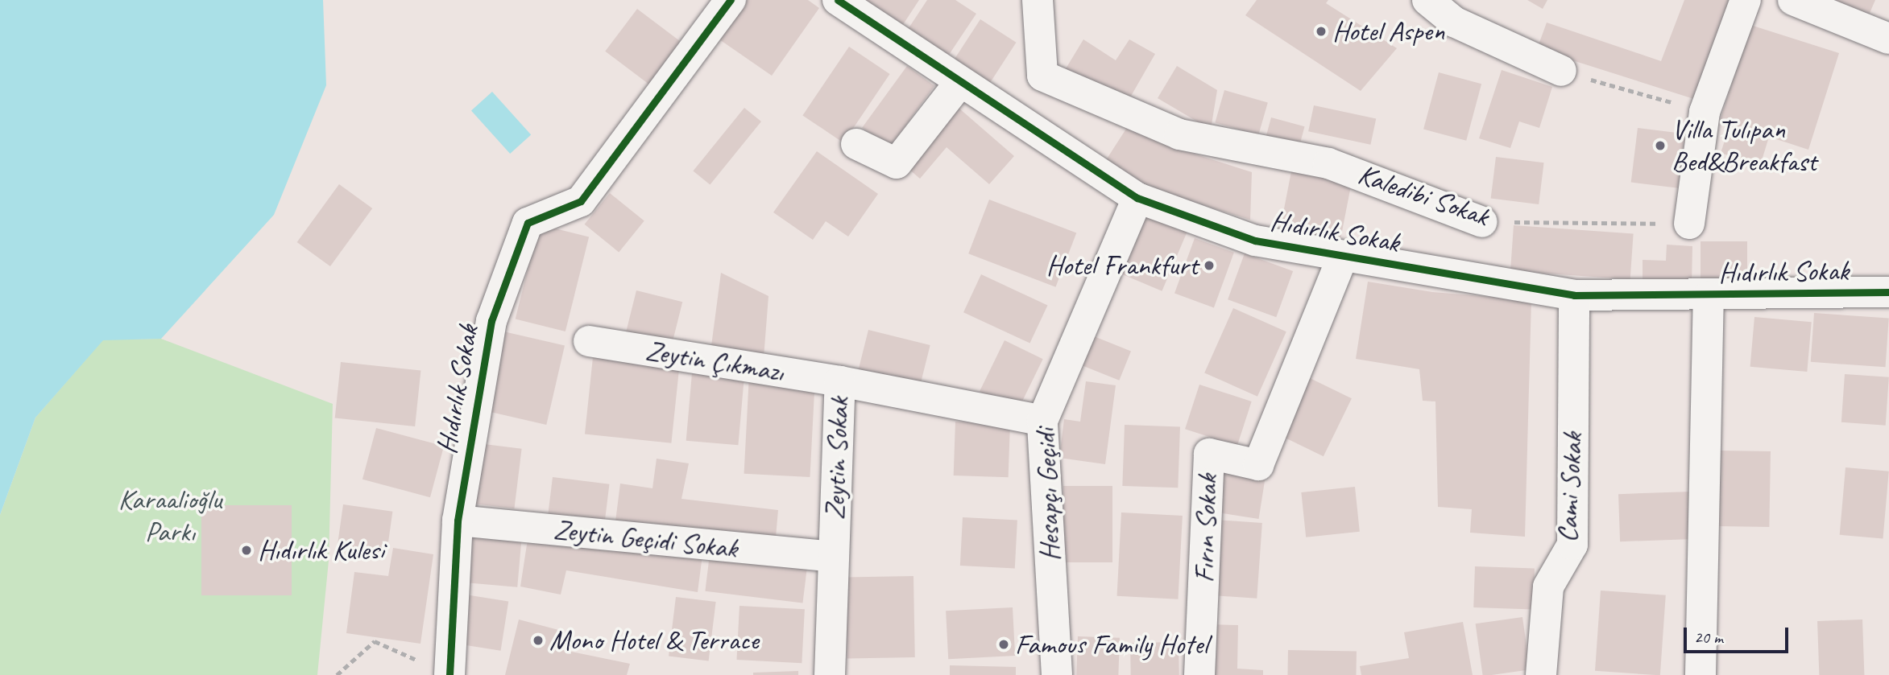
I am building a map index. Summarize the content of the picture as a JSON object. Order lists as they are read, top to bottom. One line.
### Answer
{"streets":{"street":["Kaledibi Sokak","Hıdırlık Sokak","Zeytin Çıkmazı","Zeytin Sokak","Cami Sokak","Hesapçı Geçidi","Fırın Sokak","Zeytin Geçidi Sokak"]},"crossings":[["Hıdırlık Sokak","Cami Sokak"],["Hıdırlık Sokak","Hesapçı Geçidi"],["Hıdırlık Sokak","Fırın Sokak"],["Hıdırlık Sokak","Zeytin Geçidi Sokak"],["Zeytin Çıkmazı","Zeytin Sokak"],["Zeytin Sokak","Hesapçı Geçidi"],["Zeytin Sokak","Zeytin Geçidi Sokak"]],"parks":["Karaalioğlu Parkı"],"places":["Hotel Aspen","Villa Tulıpan Bed&Breakfast","Hotel Frankfurt","Hıdırlık Kulesi","Mono Hotel & Terrace","Famous Family Hotel"],"scale_bar":"20 m"}
